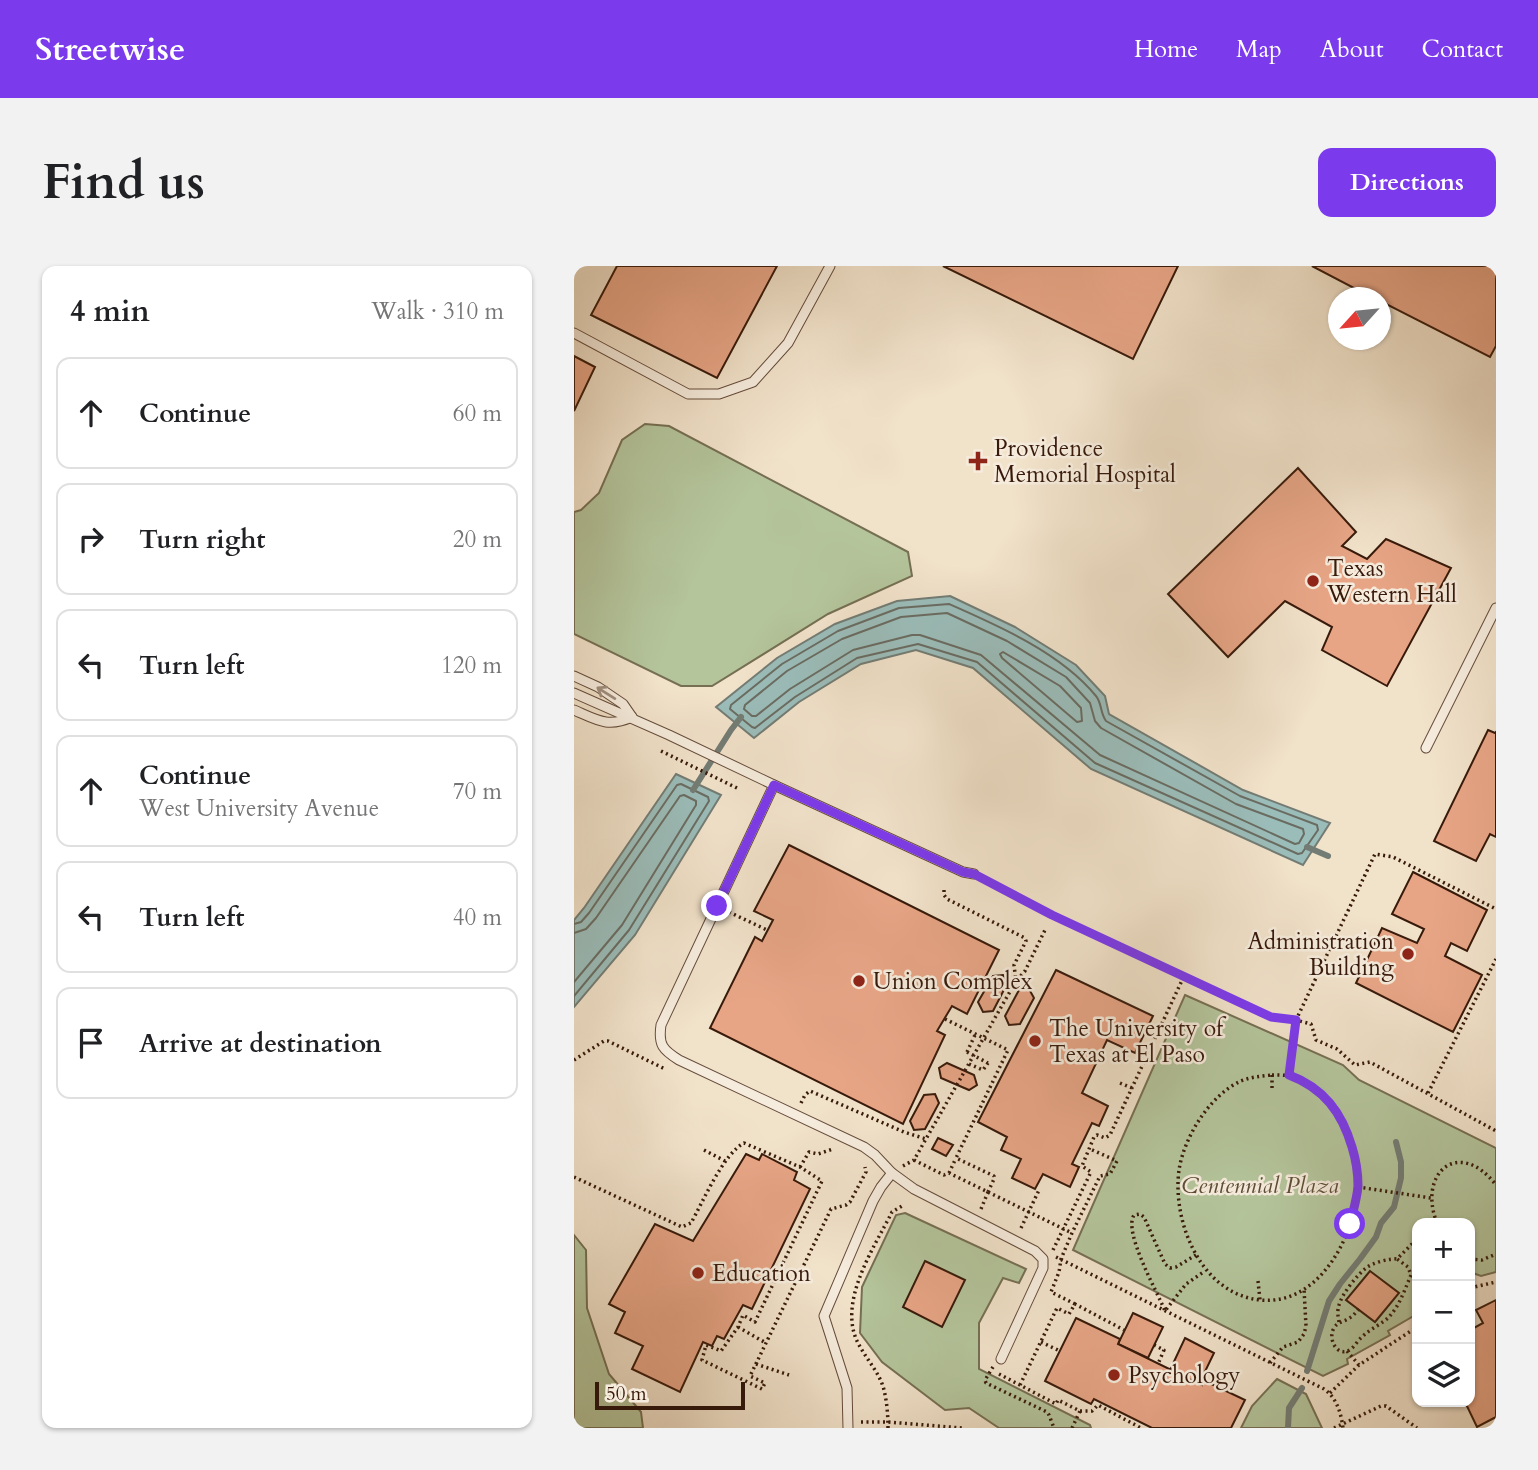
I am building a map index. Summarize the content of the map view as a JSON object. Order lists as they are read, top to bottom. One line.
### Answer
{"parks":["Centennial Plaza"],"places":{"health":["Providence Memorial Hospital"],"other":["Texas Western Hall","Administration Building","Union Complex","The University of Texas at El Paso","Education","Psychology"]},"scale_bar":"50 m","north":"bottom left","page":{"header":"Streetwise","nav":["Home","Map","About","Contact"],"buttons":"Directions","title":"Find us","heading":["4 min","Walk · 310 m"],"list":[["Continue","60 m"],["Turn right","20 m"],["Turn left","120 m"],["Continue","West University Avenue","70 m"],["Turn left","40 m"],"Arrive at destination"],"map_buttons":["+","−"],"scale":"50 m"}}
